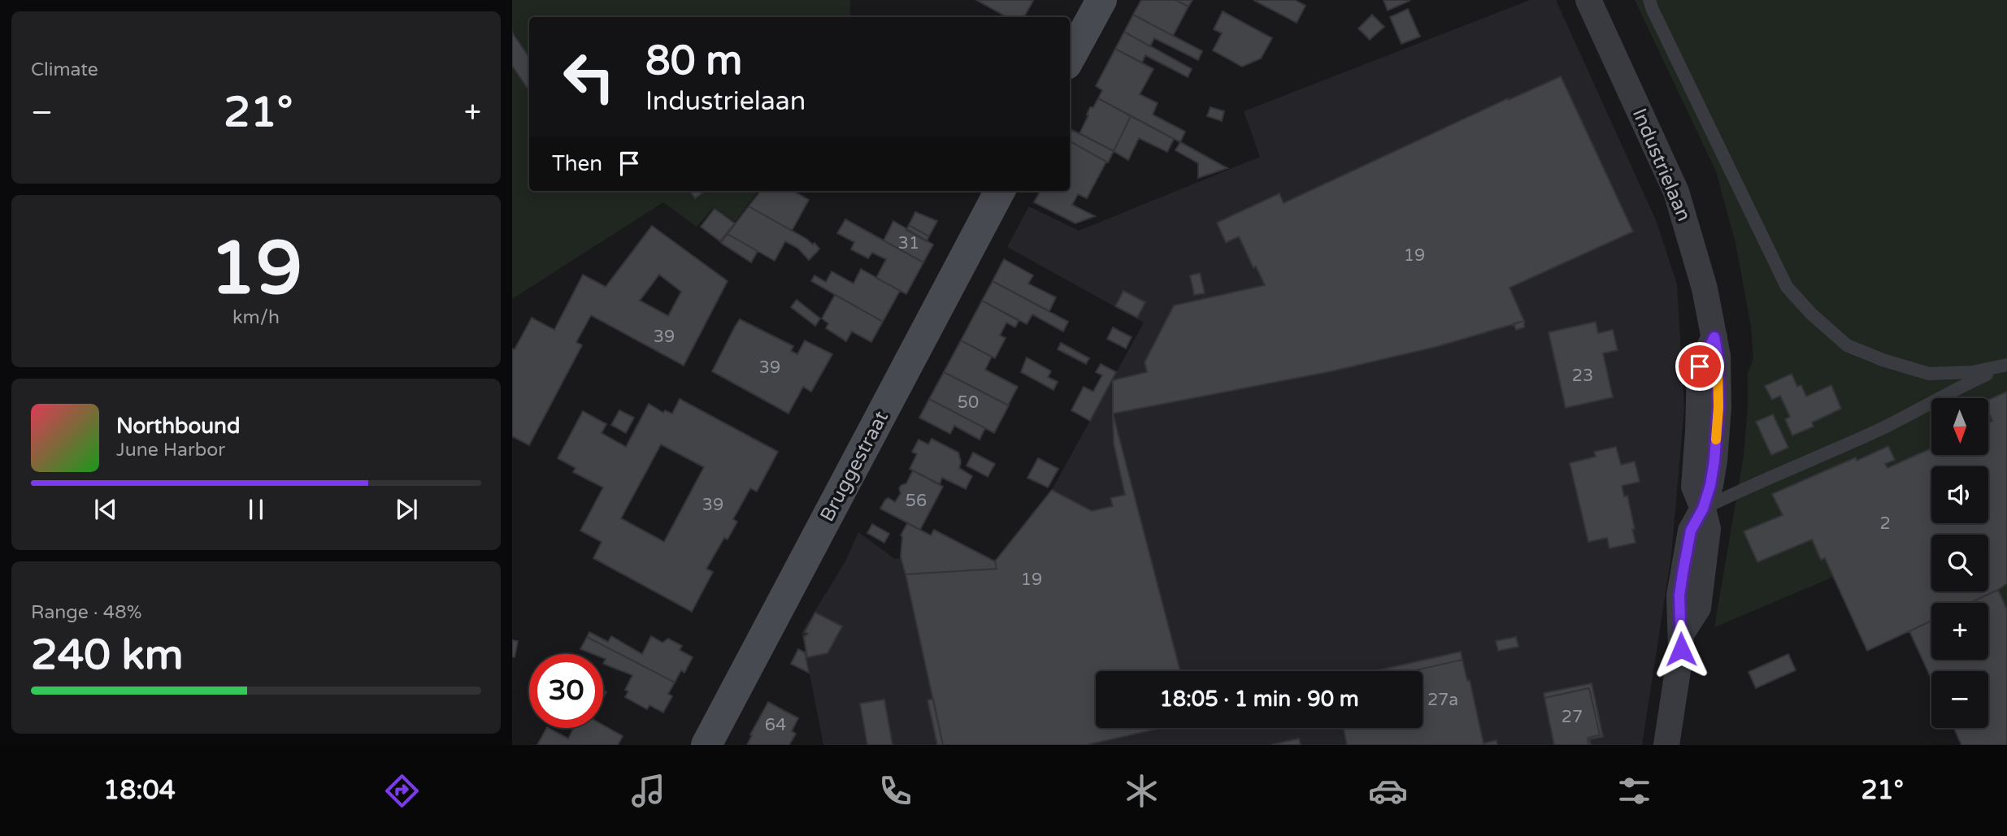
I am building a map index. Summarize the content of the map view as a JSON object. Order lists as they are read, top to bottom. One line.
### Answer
{"streets":{"street":["Industrielaan","Bruggestraat"]},"house_numbers":["31","19","39","39","23","50","56","39","2","19","27a","27","64"],"north":"bottom","page":{"tile":["Climate",["19","km/h"],["Range · 48%","240 km"]],"turn":["80 m","Industrielaan"],"heat":["−","21°","+"],"then":"Then","map_buttons":["+","−"],"song":["Northbound","June Harbor"],"limit":"30","trip":"18:05 · 1 min · 90 m","tabs":["18:04","21°"]}}
